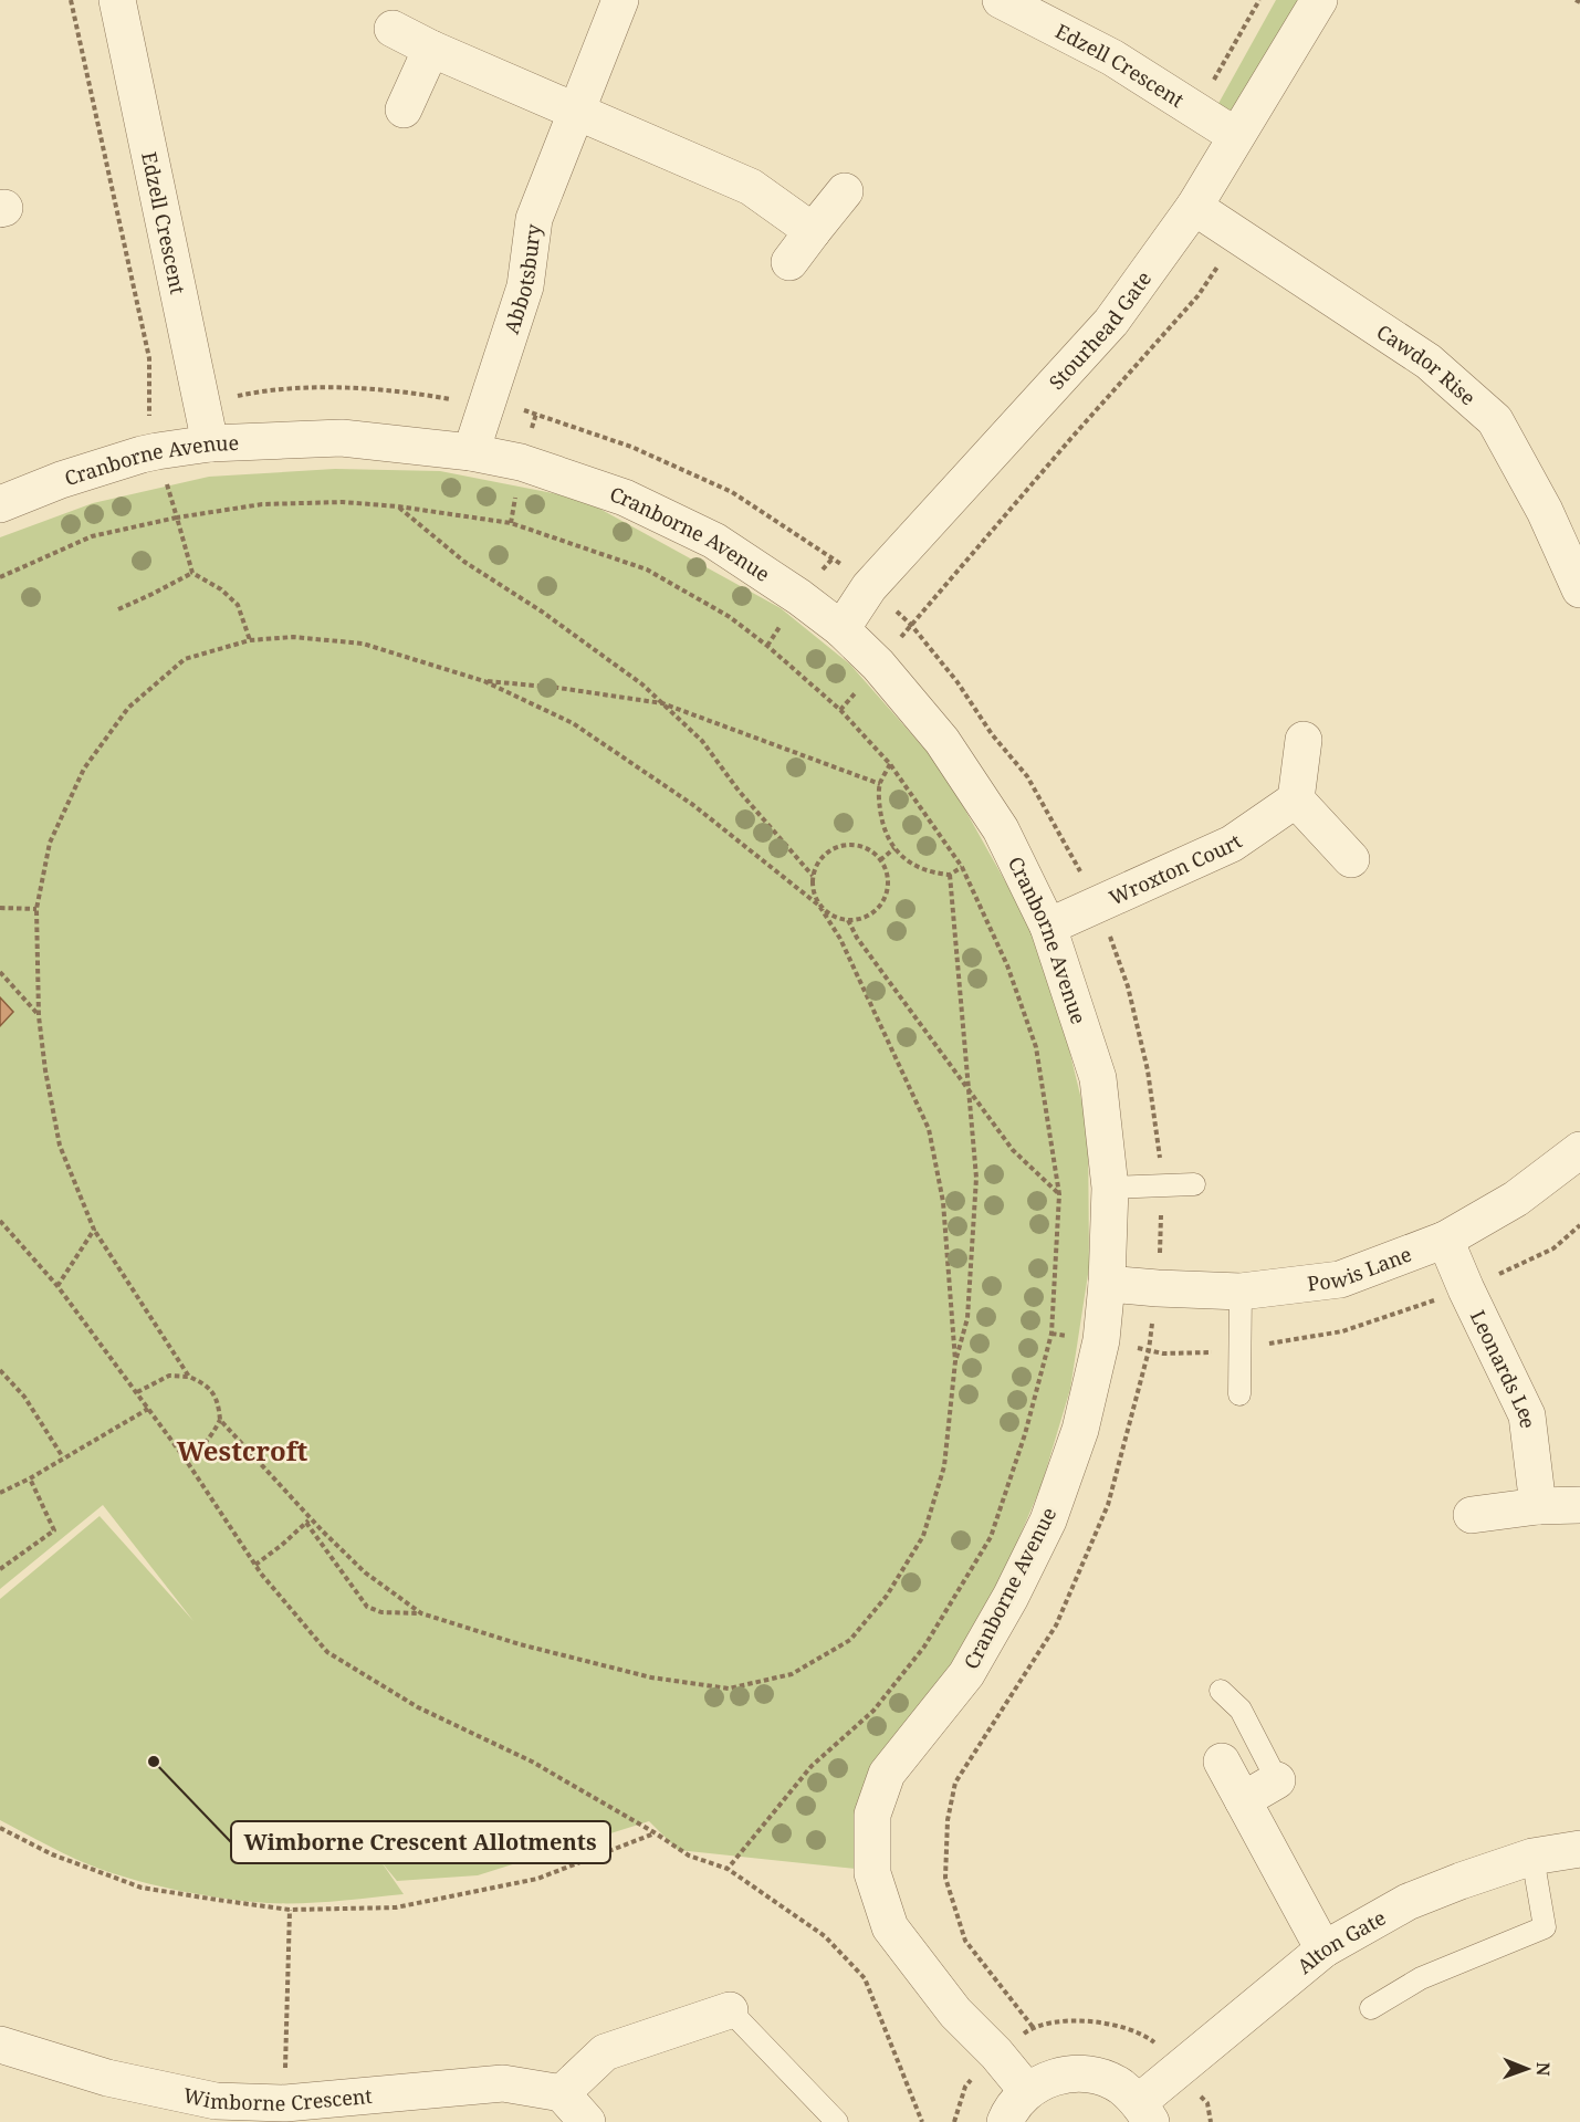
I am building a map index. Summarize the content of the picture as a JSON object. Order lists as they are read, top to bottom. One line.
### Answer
{"streets":{"street":["Edzell Crescent","Abbotsbury","Stourhead Gate","Cawdor Rise","Cranborne Avenue","Wroxton Court","Powis Lane","Leonards Lee","Alton Gate","Wimborne Crescent"]},"crossings":[["Edzell Crescent","Stourhead Gate"],["Edzell Crescent","Cranborne Avenue"],["Abbotsbury","Cranborne Avenue"],["Stourhead Gate","Cawdor Rise"],["Stourhead Gate","Cranborne Avenue"],["Cranborne Avenue","Wroxton Court"],["Cranborne Avenue","Powis Lane"],["Powis Lane","Leonards Lee"]],"districts":["Westcroft"],"places":["Wimborne Crescent Allotments"],"north":"right"}
